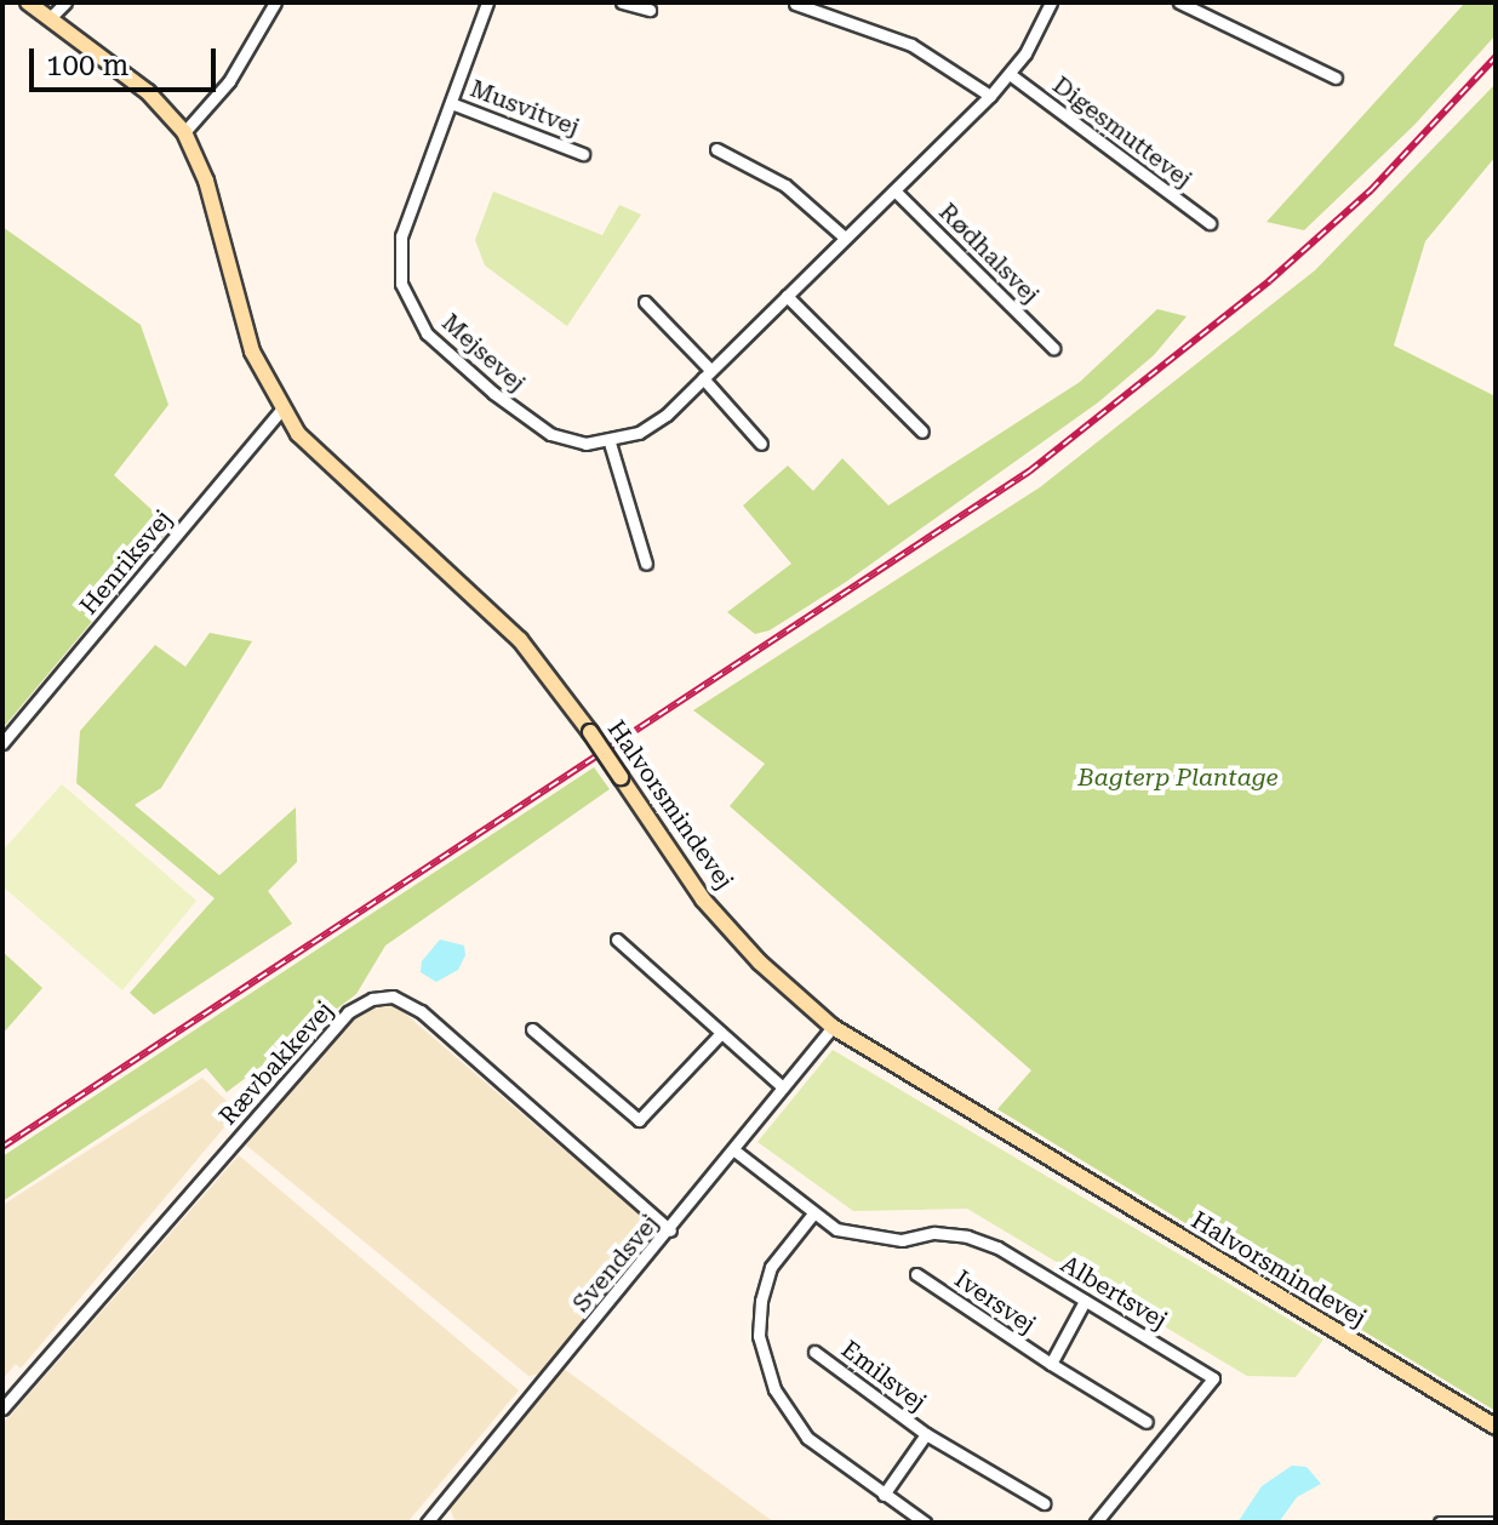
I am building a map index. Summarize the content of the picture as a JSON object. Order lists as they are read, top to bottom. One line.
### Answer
{"streets":{"street":["Musvitvej","Digesmuttevej","Rødhalsvej","Mejsevej","Henriksvej","Halvorsmindevej","Rævbakkevej","Svendsvej","Albertsvej","Iversvej","Emilsvej"]},"crossings":[["Musvitvej","Mejsevej"],["Digesmuttevej","Mejsevej"],["Rødhalsvej","Mejsevej"],["Henriksvej","Halvorsmindevej"],["Halvorsmindevej","Svendsvej"],["Rævbakkevej","Svendsvej"],["Svendsvej","Albertsvej"],["Albertsvej","Iversvej"]],"parks":["Bagterp Plantage"],"scale_bar":"100 m"}
